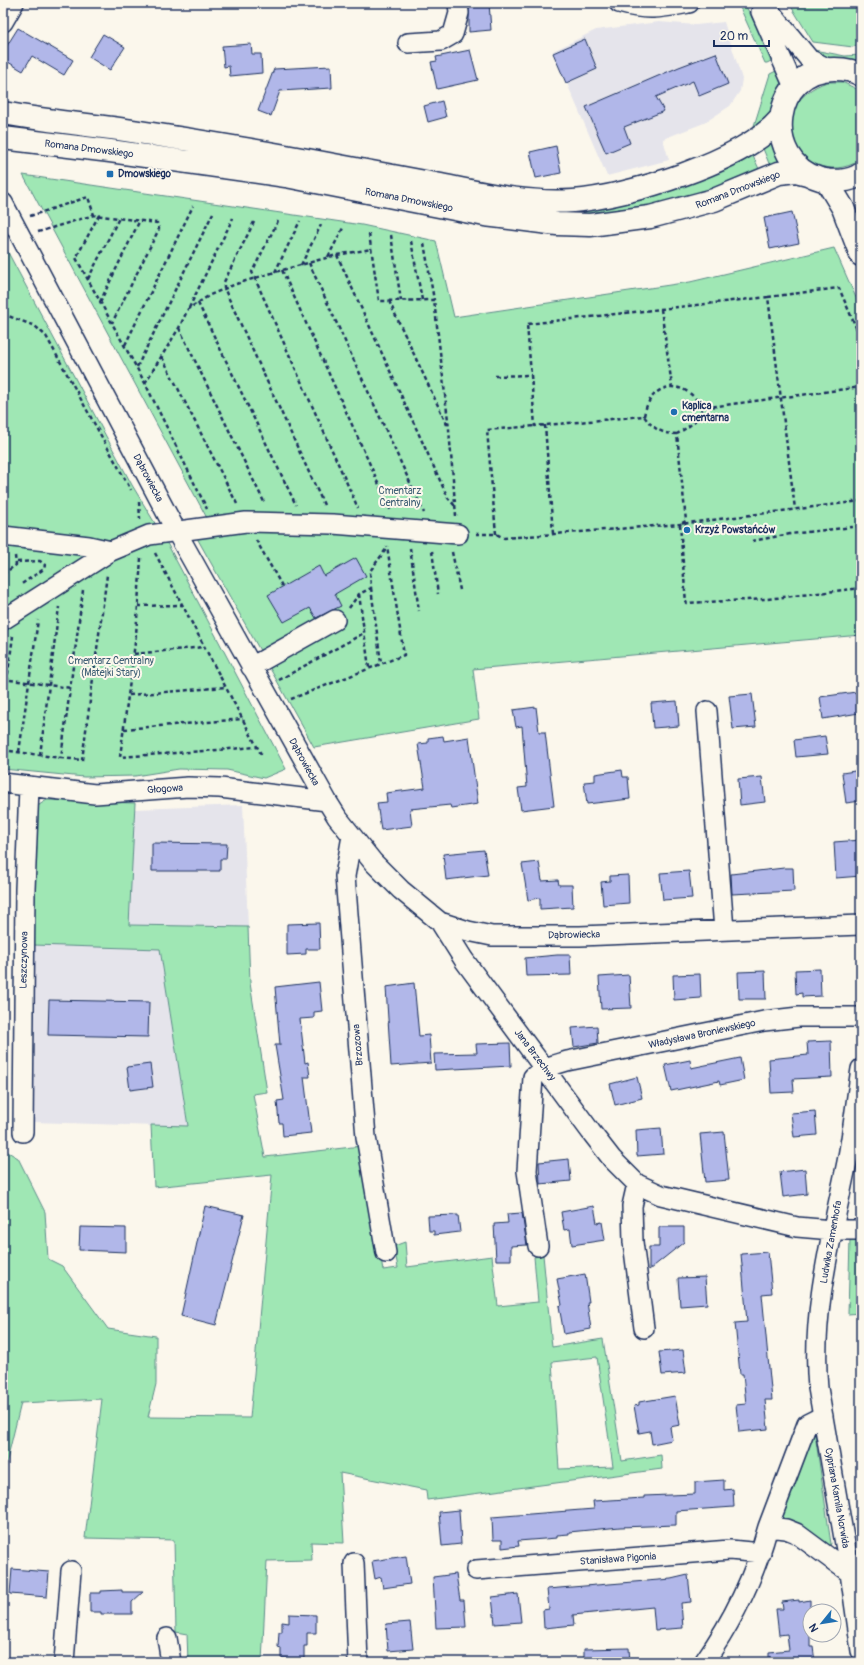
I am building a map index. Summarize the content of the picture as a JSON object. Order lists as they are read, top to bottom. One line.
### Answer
{"streets":{"main road":["Romana Dmowskiego"],"street":["Dąbrowiecka","Głogowa","Leszczynowa","Władysława Broniewskiego","Brzozowa","Jana Brzechwy","Ludwika Zamenhofa","Cypriana Kamila Norwida","Stanisława Pigonia"]},"crossings":[["Dąbrowiecka","Głogowa"],["Dąbrowiecka","Brzozowa"],["Dąbrowiecka","Jana Brzechwy"],["Głogowa","Leszczynowa"],["Władysława Broniewskiego","Jana Brzechwy"],["Jana Brzechwy","Ludwika Zamenhofa"],["Ludwika Zamenhofa","Cypriana Kamila Norwida"]],"parks":["Cmentarz Centralny","Cmentarz Centralny (Matejki Stary)"],"places":{"transit":["Dmowskiego"],"other":["Kaplica cmentarna","Krzyż Powstańców"]},"scale_bar":"20 m","north":"bottom left"}
